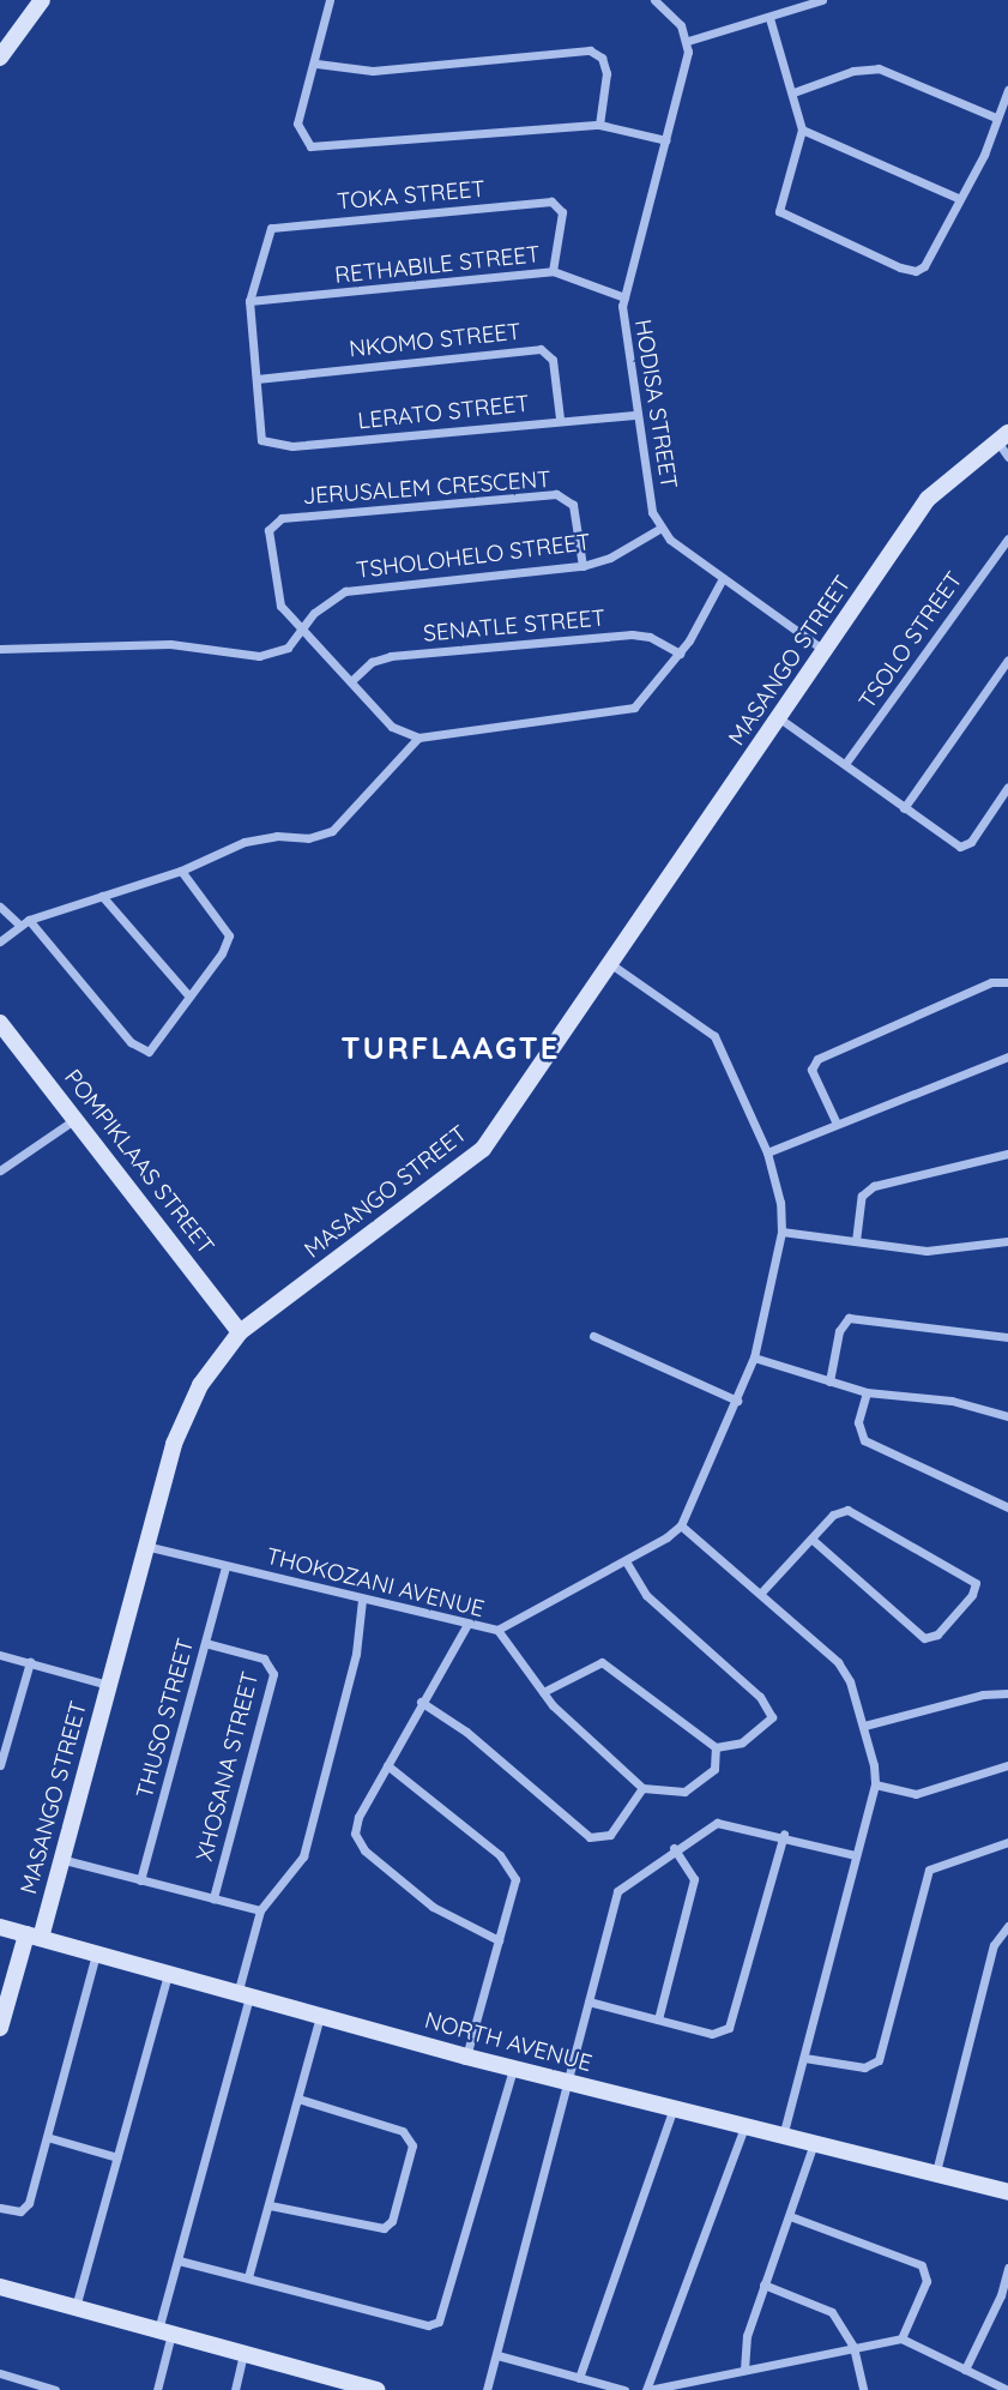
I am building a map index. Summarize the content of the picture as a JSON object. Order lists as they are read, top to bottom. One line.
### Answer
{"streets":{"street":["TOKA STREET","RETHABILE STREET","NKOMO STREET","HODISA STREET","LERATO STREET","JERUSALEM CRESCENT","TSHOLOHELO STREET","SENATLE STREET","TSOLO STREET","MASANGO STREET","POMPIKLAAS STREET","THOKOZANI AVENUE","THUSO STREET","XHOSANA STREET","NORTH AVENUE"]},"crossings":[["TOKA STREET","RETHABILE STREET"],["RETHABILE STREET","HODISA STREET"],["NKOMO STREET","LERATO STREET"],["HODISA STREET","LERATO STREET"],["HODISA STREET","TSHOLOHELO STREET"],["JERUSALEM CRESCENT","TSHOLOHELO STREET"],["JERUSALEM CRESCENT","SENATLE STREET"],["MASANGO STREET","POMPIKLAAS STREET"],["MASANGO STREET","THOKOZANI AVENUE"],["MASANGO STREET","NORTH AVENUE"],["THOKOZANI AVENUE","THUSO STREET"],["THUSO STREET","XHOSANA STREET"]],"districts":["TURFLAAGTE"]}
